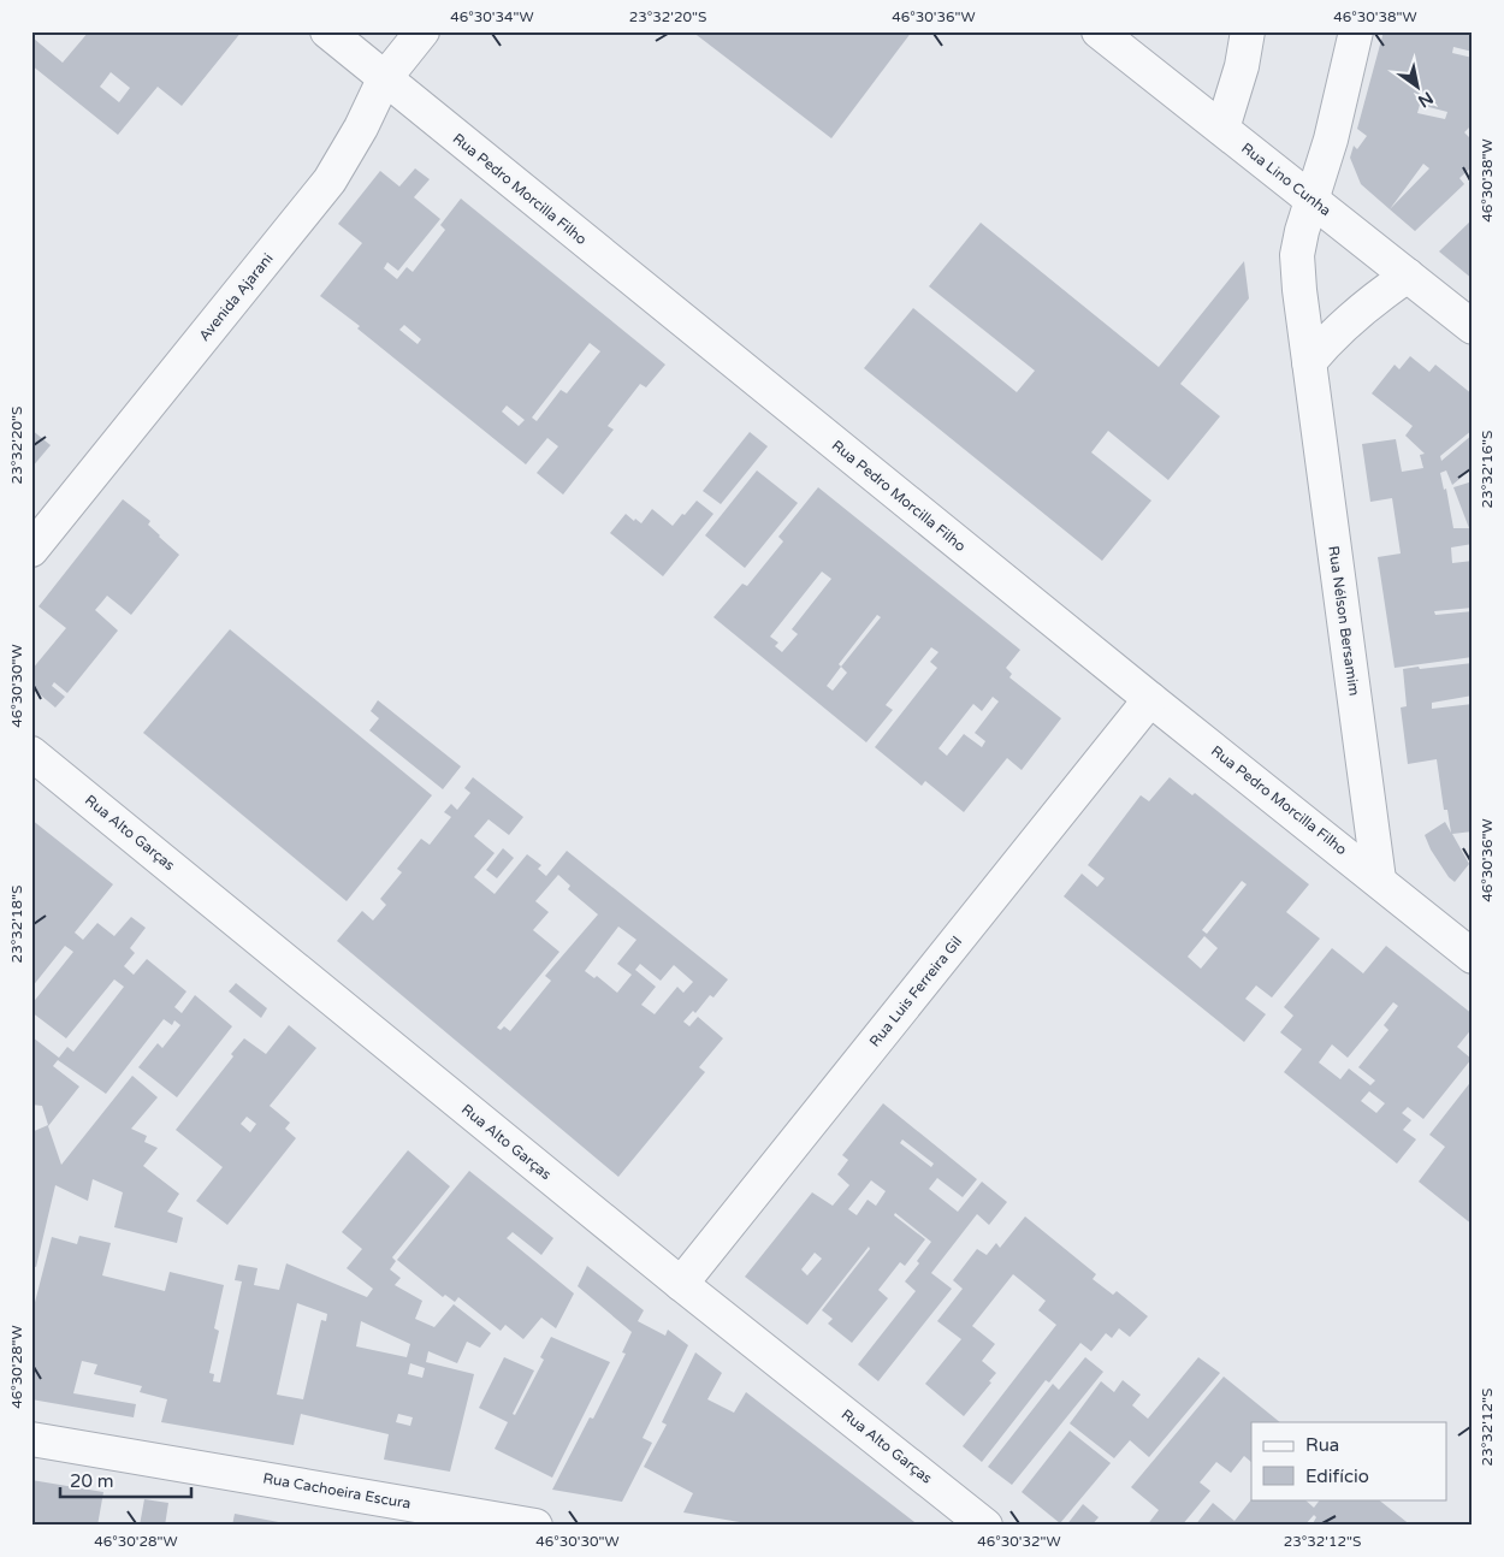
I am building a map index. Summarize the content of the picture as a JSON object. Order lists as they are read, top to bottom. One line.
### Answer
{"streets":{"street":["Rua Lino Cunha","Rua Pedro Morcilla Filho","Avenida Ajarani","Rua Nélson Bersamim","Rua Alto Garças","Rua Luis Ferreira Gil","Rua Cachoeira Escura"]},"crossings":[["Rua Lino Cunha","Rua Nélson Bersamim"],["Rua Pedro Morcilla Filho","Avenida Ajarani"],["Rua Pedro Morcilla Filho","Rua Nélson Bersamim"],["Rua Pedro Morcilla Filho","Rua Luis Ferreira Gil"],["Rua Alto Garças","Rua Luis Ferreira Gil"]],"legend":["Rua","Edifício"],"scale_bar":"20 m","north":"bottom right","coordinates":["46°30'34\"W","23°32'20\"S","46°30'36\"W","46°30'38\"W","23°32'16\"S","46°30'30\"W","23°32'18\"S","46°30'28\"W","23°32'12\"S","46°30'32\"W"]}
